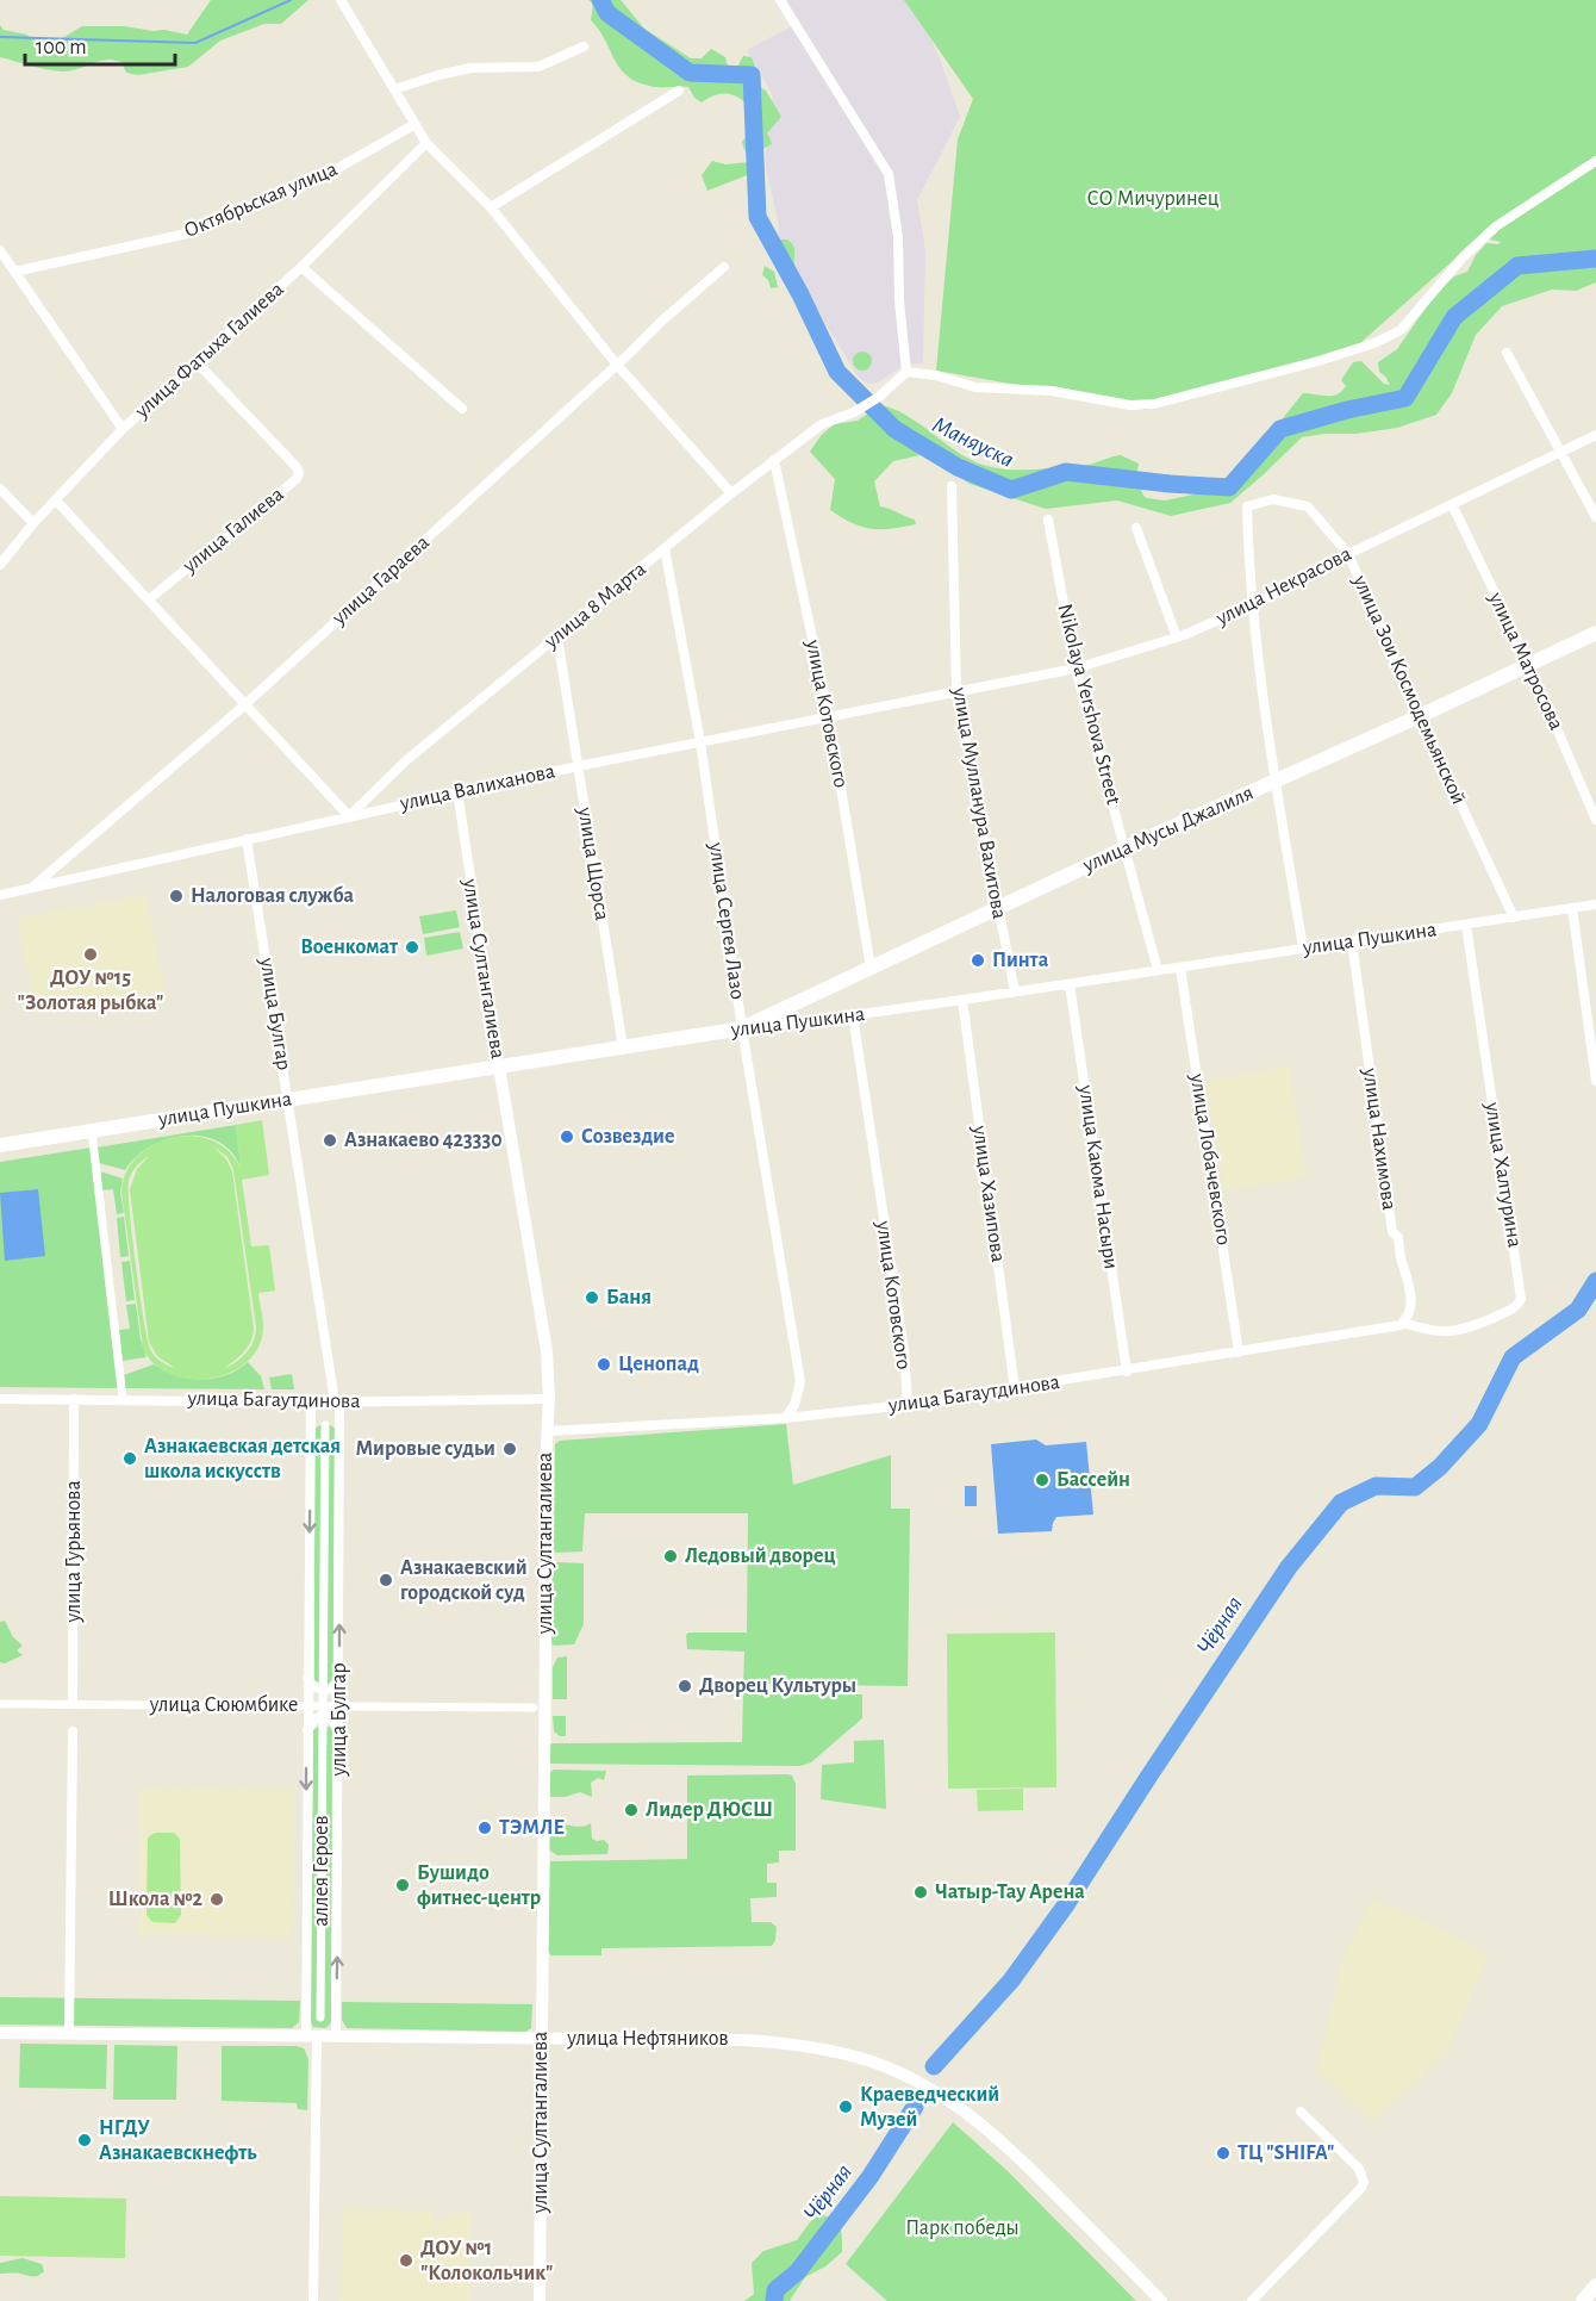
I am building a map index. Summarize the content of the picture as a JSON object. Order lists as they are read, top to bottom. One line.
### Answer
{"streets":{"main road":["улица Мусы Джалиля","улица Пушкина"],"street":["Октябрьская улица","улица Фатыха Галиева","улица Галиева","улица Гараева","улица Некрасова","улица 8 Марта","улица Матросова","улица Зои Космодемьянской","Nikolaya Yershova Street","улица Котовского","улица Валиханова","улица Мулланура Вахитова","улица Щорса","улица Сергея Лазо","улица Султангалиева","улица Булгар","улица Нахимова","улица Лобачевского","улица Халтурина","улица Каюма Насыри","улица Хазипова","улица Багаутдинова","улица Гурьянова","улица Сююмбике","аллея Героев","улица Нефтяников"]},"crossings":[["улица Фатыха Галиева","улица Галиева"],["улица Гараева","улица Валиханова"],["улица Некрасова","улица Матросова"],["улица Некрасова","улица Зои Космодемьянской"],["улица Некрасова","Nikolaya Yershova Street"],["улица Некрасова","улица Валиханова"],["улица Некрасова","улица Мулланура Вахитова"],["улица 8 Марта","улица Котовского"],["улица 8 Марта","улица Валиханова"],["улица 8 Марта","улица Щорса"],["улица 8 Марта","улица Сергея Лазо"],["улица Матросова","улица Мусы Джалиля"],["улица Зои Космодемьянской","улица Мусы Джалиля"],["улица Зои Космодемьянской","улица Пушкина"],["Nikolaya Yershova Street","улица Мусы Джалиля"],["Nikolaya Yershova Street","улица Пушкина"],["улица Котовского","улица Валиханова"],["улица Котовского","улица Мусы Джалиля"],["улица Котовского","улица Пушкина"],["улица Котовского","улица Багаутдинова"],["улица Валиханова","улица Мулланура Вахитова"],["улица Валиханова","улица Щорса"],["улица Валиханова","улица Сергея Лазо"],["улица Валиханова","улица Султангалиева"],["улица Валиханова","улица Булгар"],["улица Мулланура Вахитова","улица Мусы Джалиля"],["улица Мулланура Вахитова","улица Пушкина"],["улица Мусы Джалиля","улица Сергея Лазо"],["улица Мусы Джалиля","улица Пушкина"],["улица Щорса","улица Пушкина"],["улица Сергея Лазо","улица Пушкина"],["улица Сергея Лазо","улица Багаутдинова"],["улица Пушкина","улица Султангалиева"],["улица Пушкина","улица Булгар"],["улица Пушкина","улица Нахимова"],["улица Пушкина","улица Лобачевского"],["улица Пушкина","улица Халтурина"],["улица Пушкина","улица Каюма Насыри"],["улица Пушкина","улица Хазипова"],["улица Султангалиева","улица Багаутдинова"],["улица Султангалиева","улица Нефтяников"],["улица Булгар","улица Багаутдинова"],["улица Булгар","улица Сююмбике"],["улица Булгар","улица Нефтяников"],["улица Нахимова","улица Халтурина"],["улица Нахимова","улица Багаутдинова"],["улица Лобачевского","улица Багаутдинова"],["улица Халтурина","улица Багаутдинова"],["улица Каюма Насыри","улица Багаутдинова"],["улица Хазипова","улица Багаутдинова"],["улица Багаутдинова","улица Гурьянова"],["улица Гурьянова","улица Сююмбике"],["улица Сююмбике","аллея Героев"]],"water":["Маняуска","Чёрная"],"parks":["СО Мичуринец","Парк победы"],"places":["Налоговая служба","Военкомат","ДОУ №15 \"Золотая рыбка\"","Пинта","Созвездие","Азнакаево 423330","Баня","Ценопад","Мировые судьи","Азнакаевская детская школа искусств","Бассейн","Ледовый дворец","Азнакаевский городской суд","Дворец Культуры","Лидер ДЮСШ","ТЭМЛЕ","Бушидо фитнес-центр","Чатыр-Тау Арена","Школа №2","Краеведческий Музей","НГДУ Азнакаевскнефть","ТЦ \"SHIFA\"","ДОУ №1 \"Колокольчик\""],"scale_bar":"100 m"}
